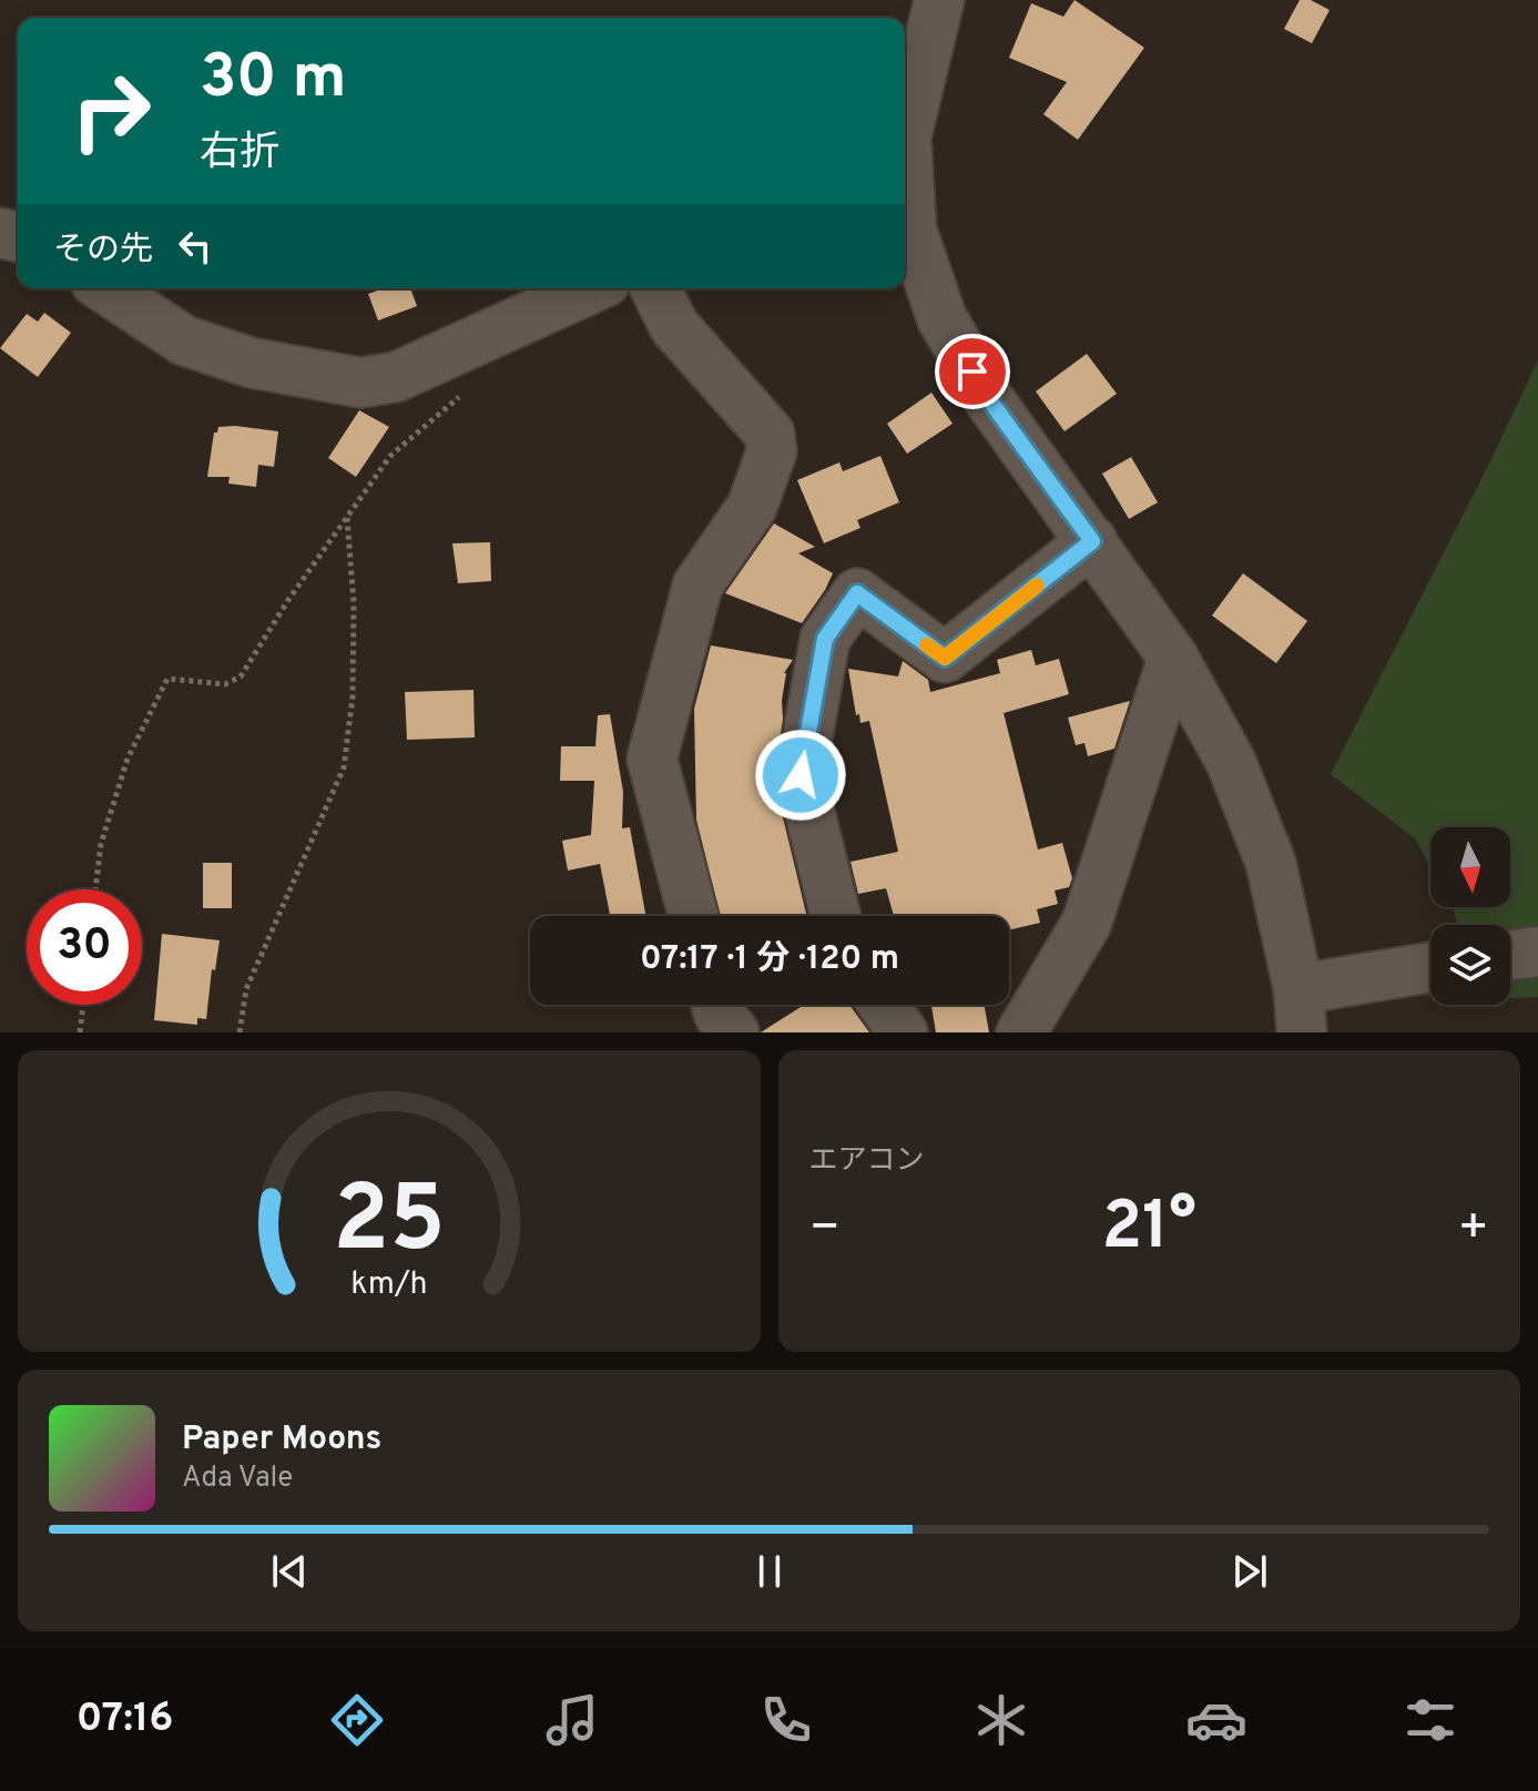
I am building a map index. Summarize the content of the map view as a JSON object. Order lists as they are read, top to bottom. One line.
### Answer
{"north":"bottom","page":{"turn":["30 m","右折"],"then":"その先","limit":"30","trip":"07:17 · 1 分 · 120 m","tile":"エアコン","heat":["−","21°","+"],"song":["Paper Moons","Ada Vale"],"tabs":"07:16","gauge":["25","km/h"]}}
